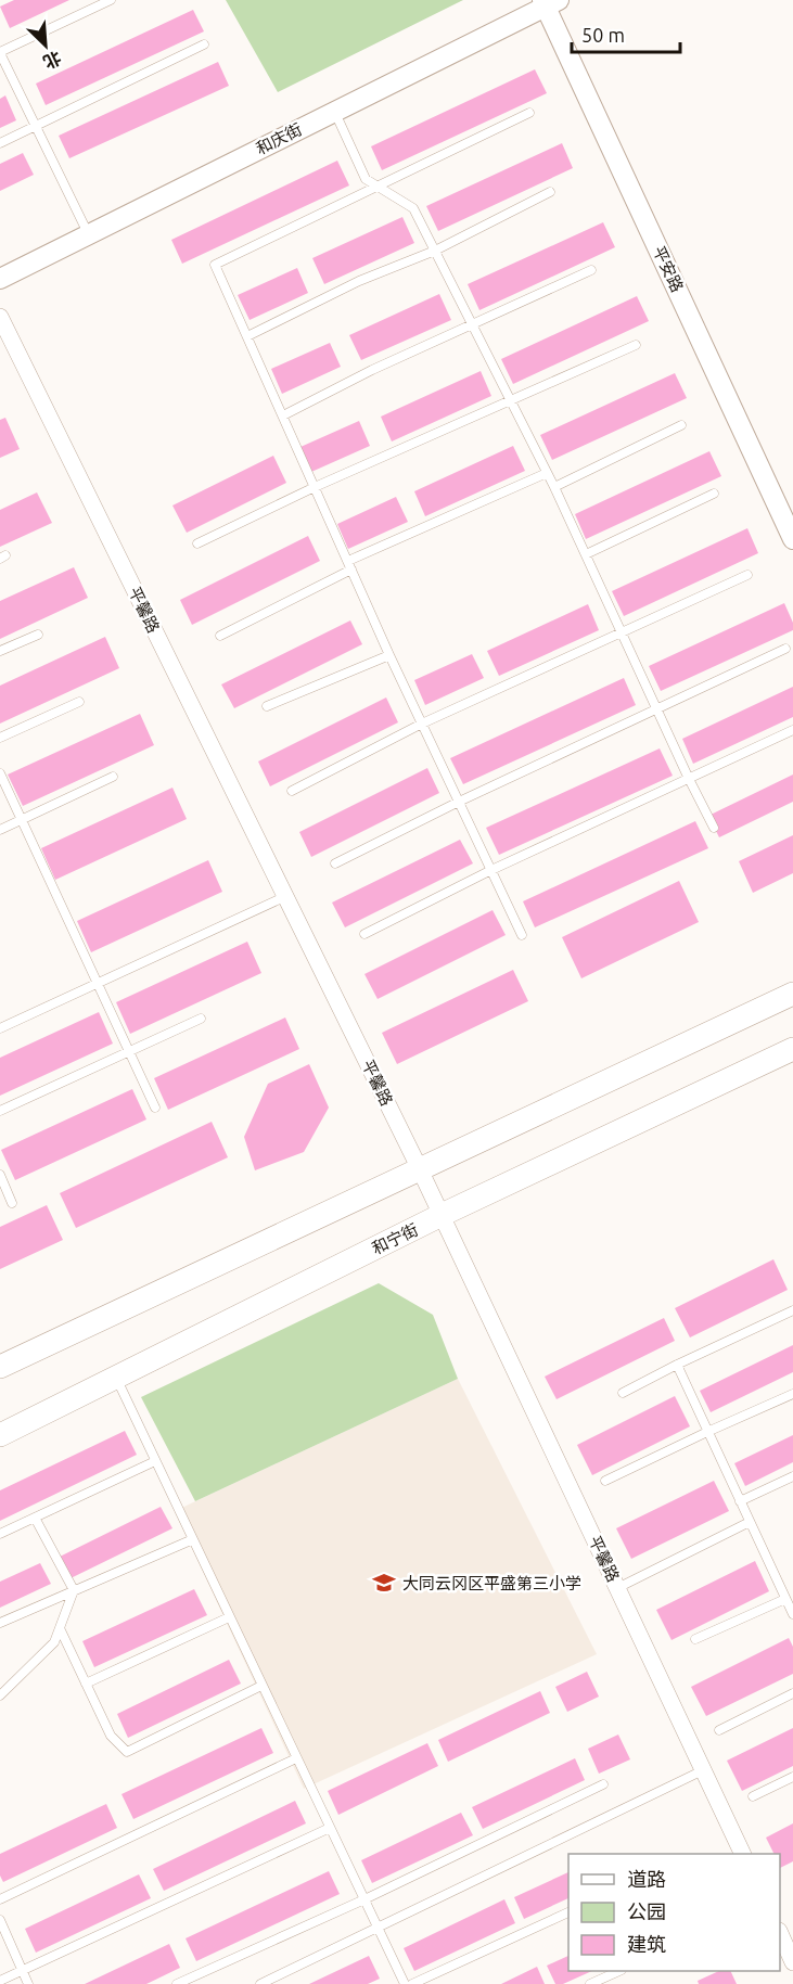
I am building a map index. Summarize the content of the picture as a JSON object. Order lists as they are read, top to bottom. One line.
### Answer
{"streets":{"main road":["和宁街"],"street":["和庆街","平安路","平馨路"]},"crossings":[["和庆街","平安路"],["平馨路","和宁街"]],"places":{"school or university":["大同云冈区平盛第三小学"]},"legend":["道路","公园","建筑"],"scale_bar":"50 m","north":"bottom right"}
